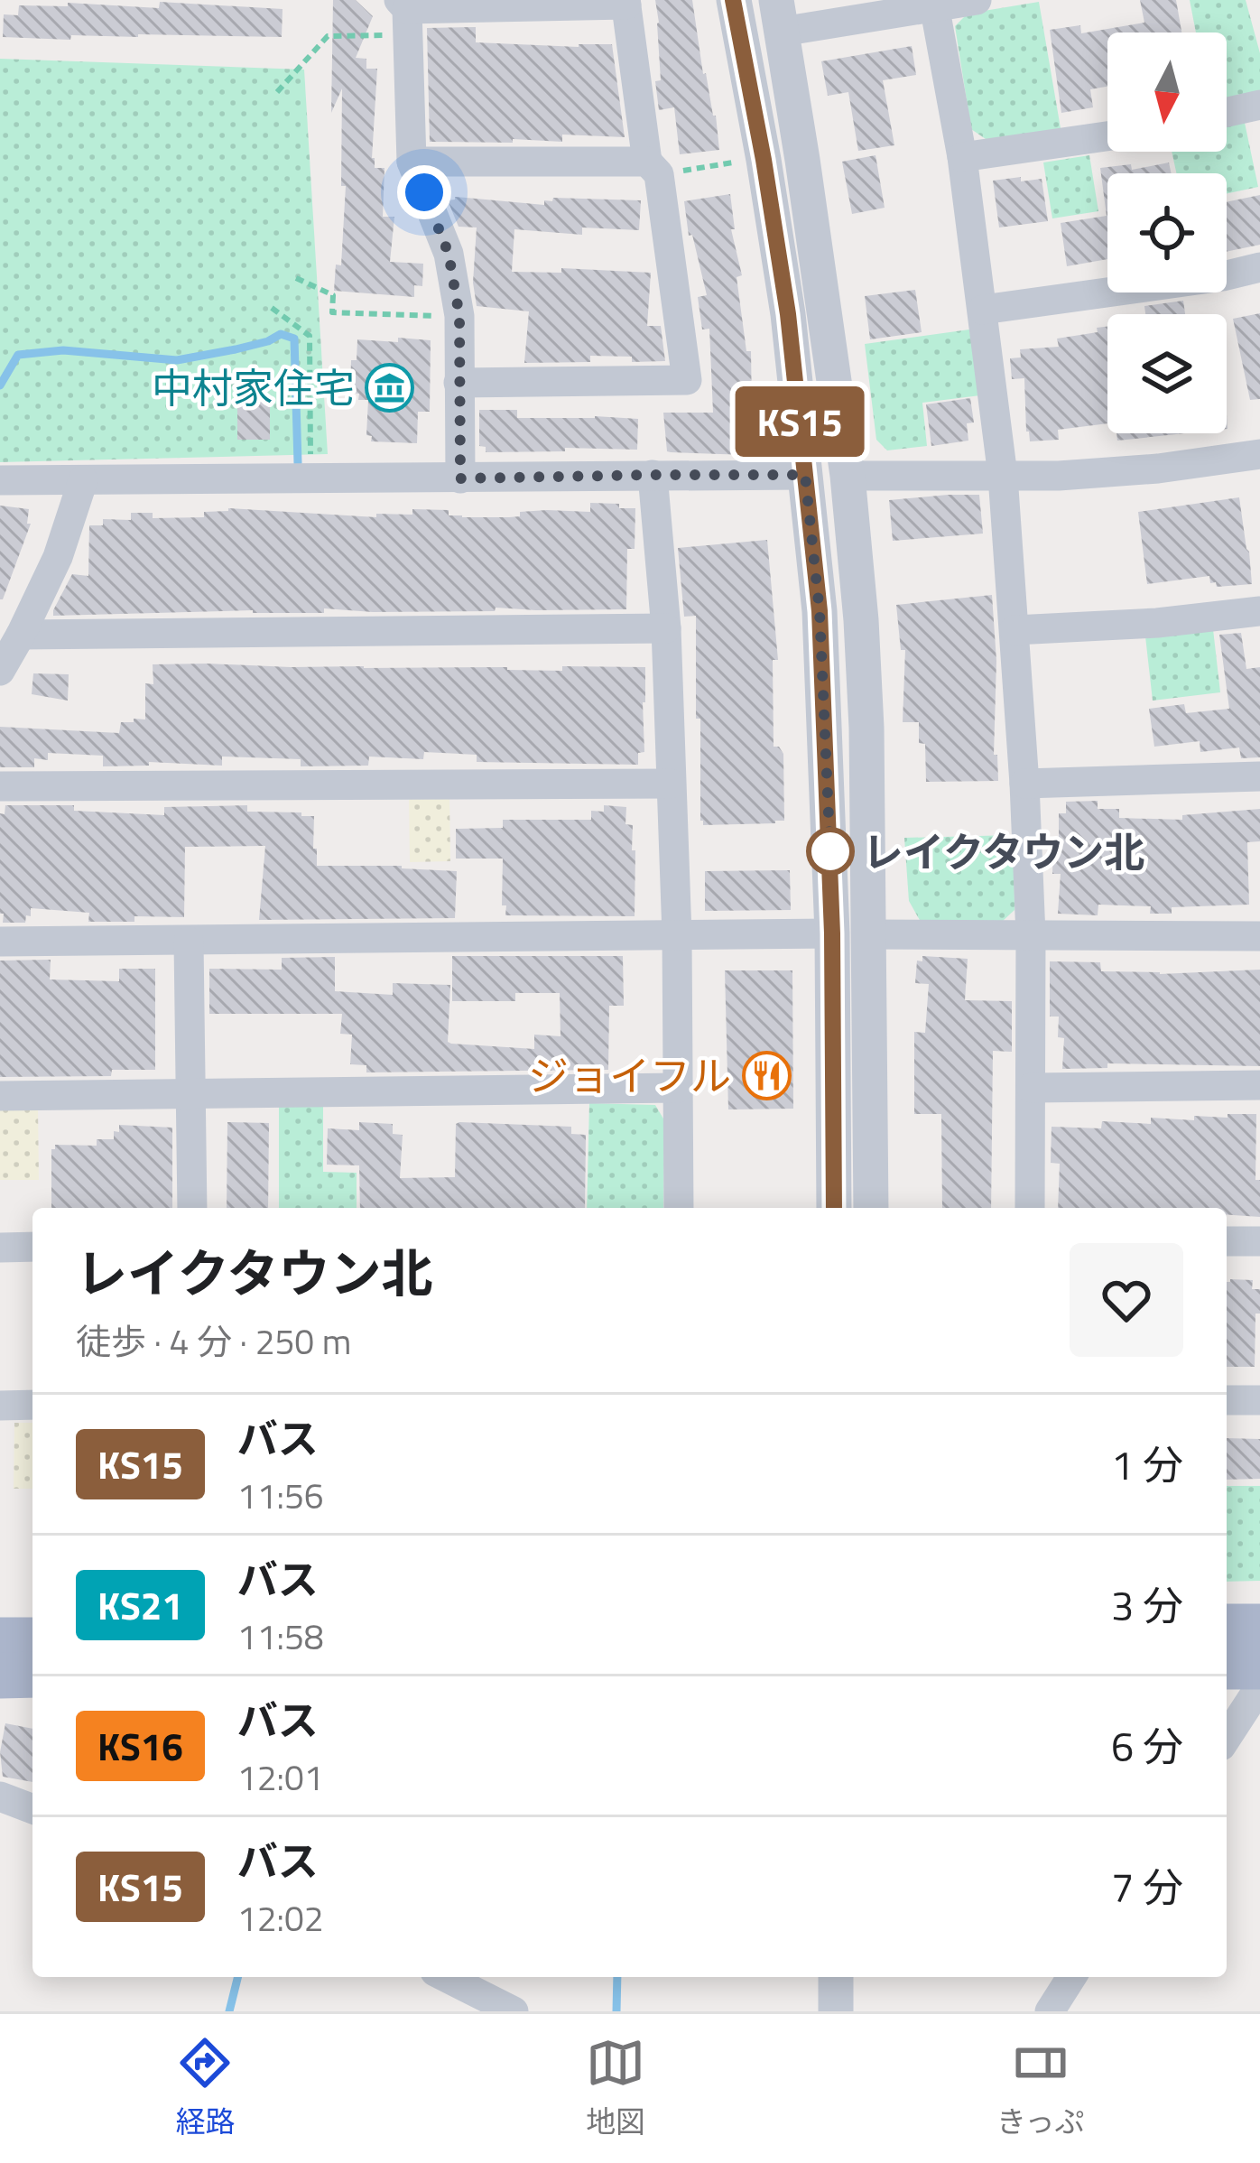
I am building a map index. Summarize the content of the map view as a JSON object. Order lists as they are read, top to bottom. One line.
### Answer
{"places":{"museum":["中村家住宅"],"other":["レイクタウン北"],"restaurant":["ジョイフル"]},"lines":["bus line KS15"],"north":"bottom","page":{"on_map":"KS15","heading":["レイクタウン北","徒歩 · 4 分 · 250 m"],"list":[{"mark":"KS15","name":"バス","note":"11:56","value":"1 分"},{"mark":"KS21","name":"バス","note":"11:58","value":"3 分"},{"mark":"KS16","name":"バス","note":"12:01","value":"6 分"},{"mark":"KS15","name":"バス","note":"12:02","value":"7 分"}],"tabs":["経路","地図","きっぷ"]}}
